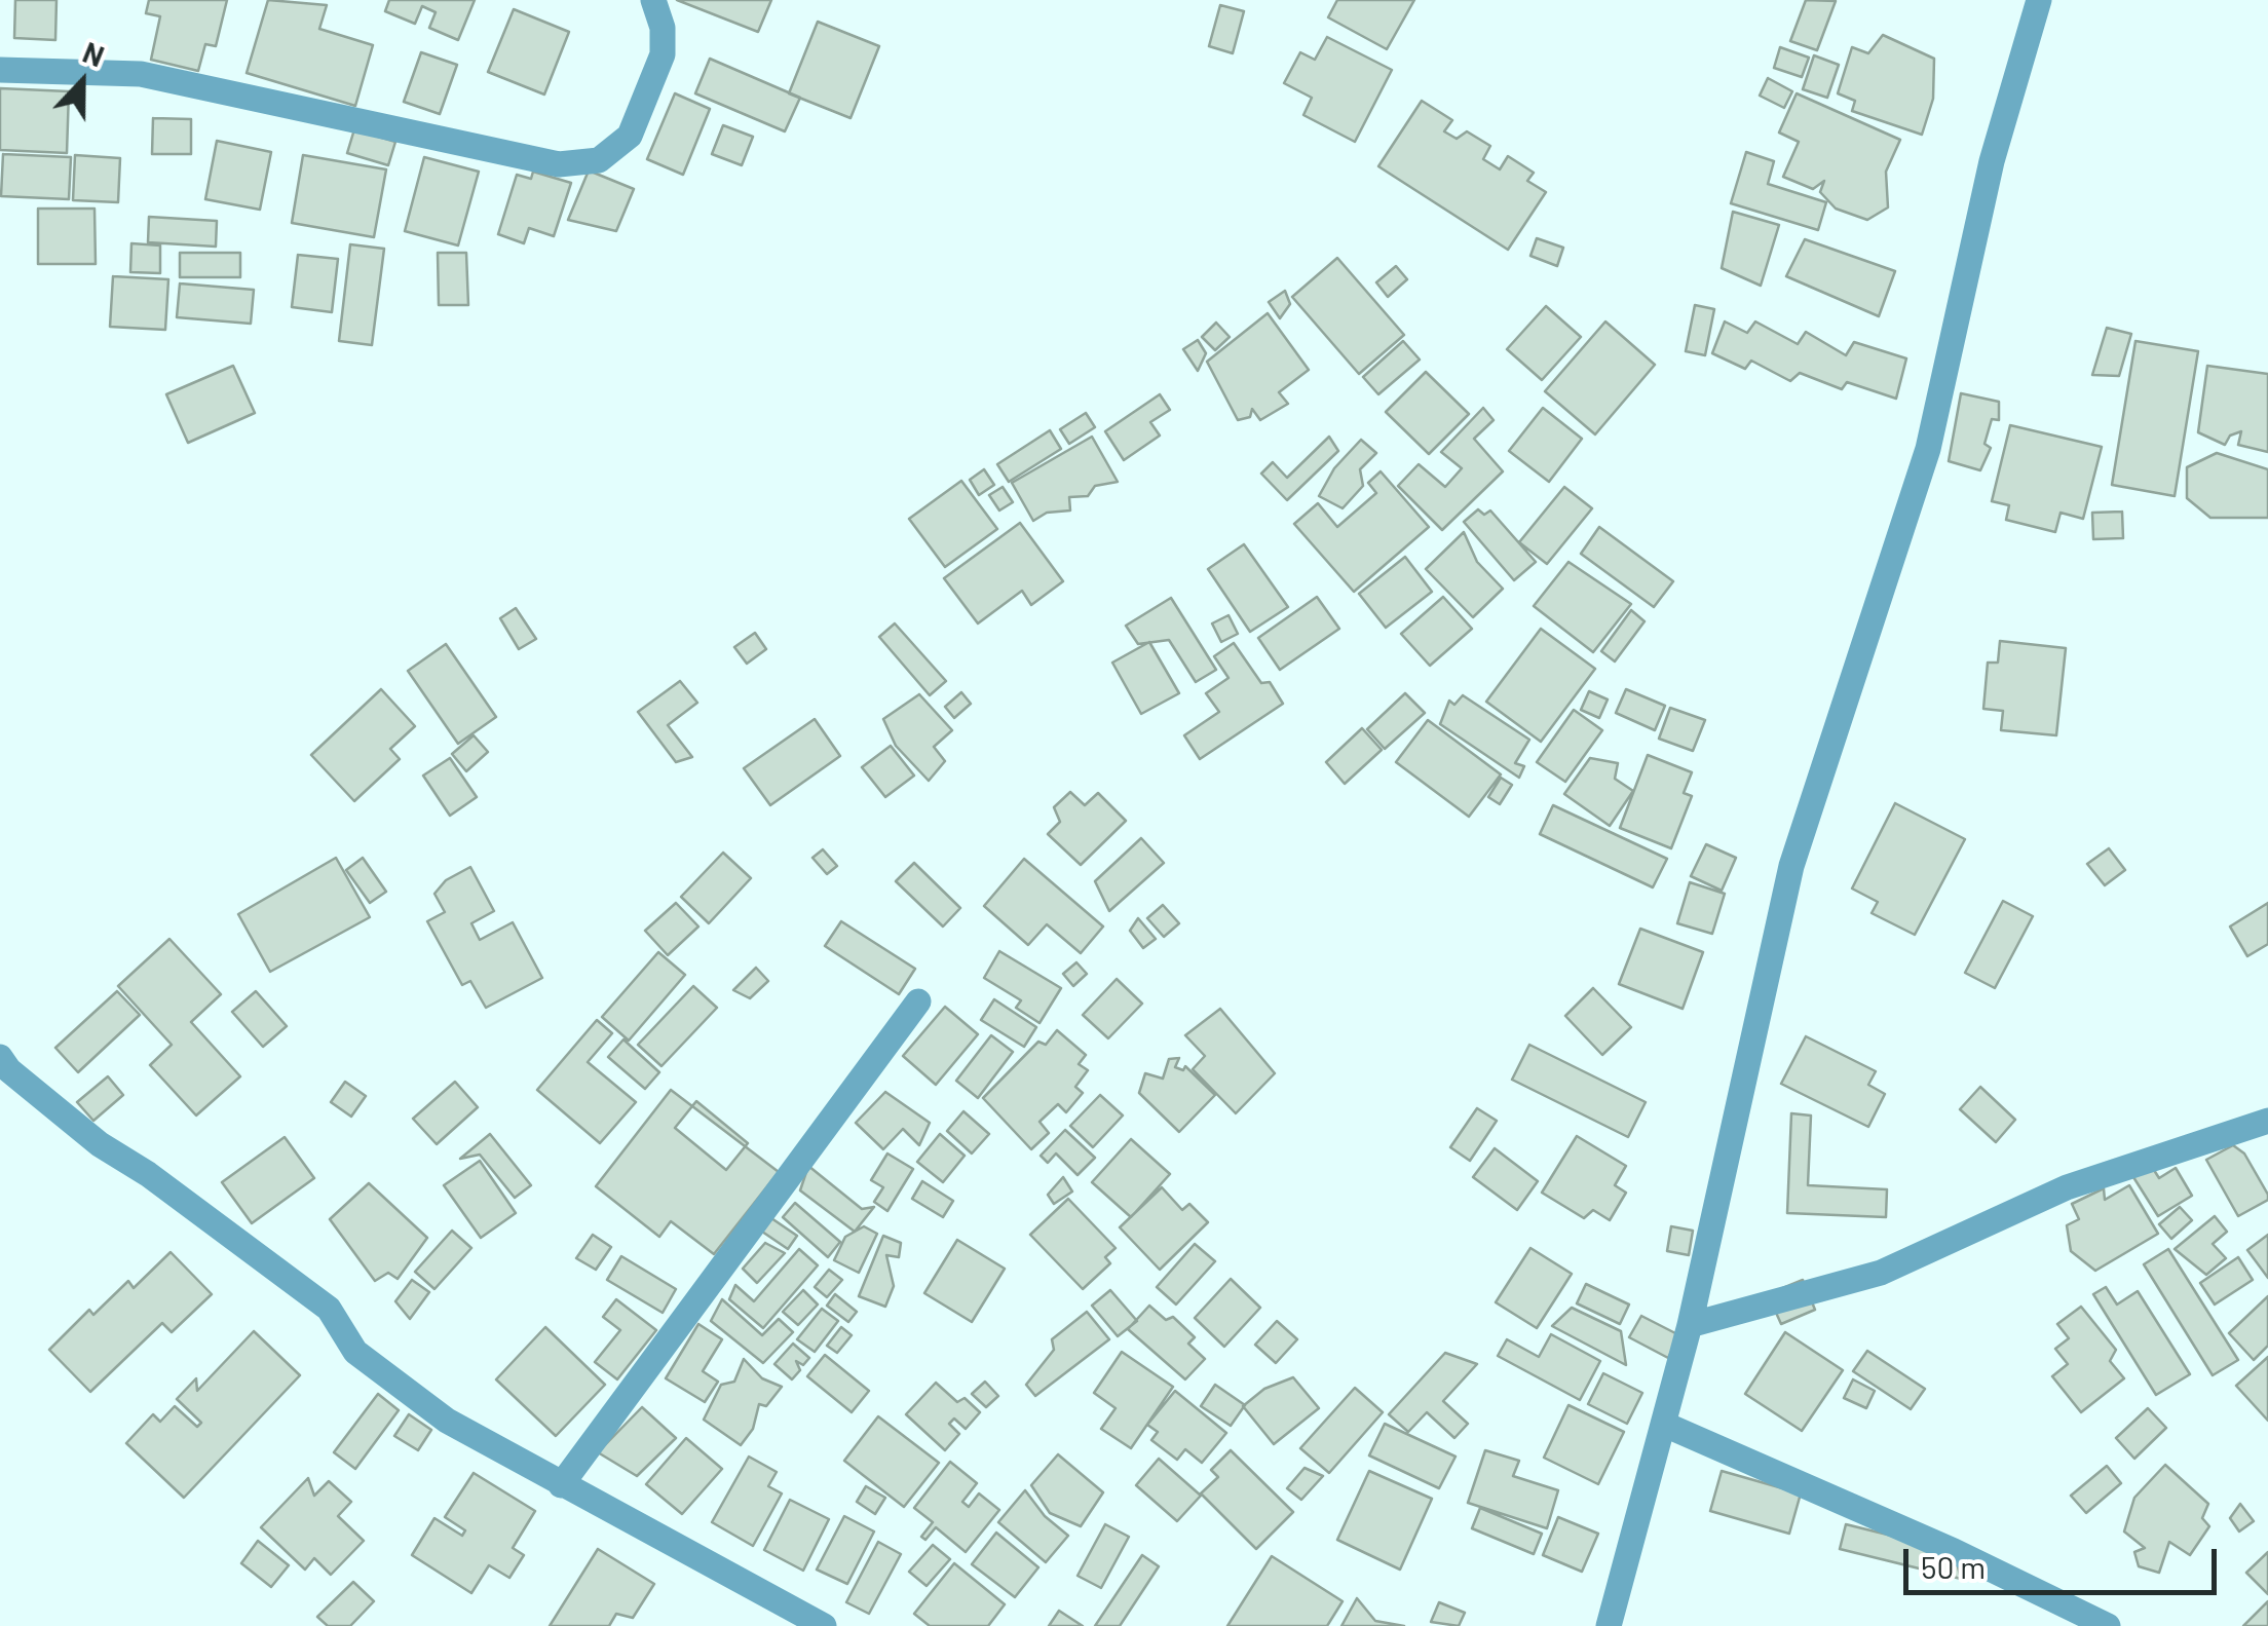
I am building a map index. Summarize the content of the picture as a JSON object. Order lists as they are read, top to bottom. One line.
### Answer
{"scale_bar":"50 m","north":"top"}
